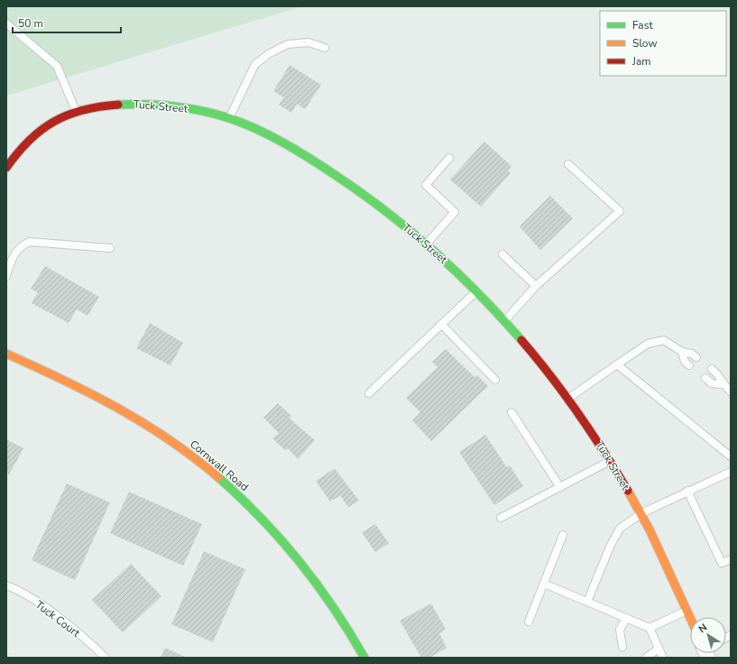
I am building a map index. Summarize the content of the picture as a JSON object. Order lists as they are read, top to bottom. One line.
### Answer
{"streets":{"street":["Tuck Street","Cornwall Road"],"lane":["Tuck Court"]},"legend":["Fast","Slow","Jam"],"scale_bar":"50 m","north":"top left"}
